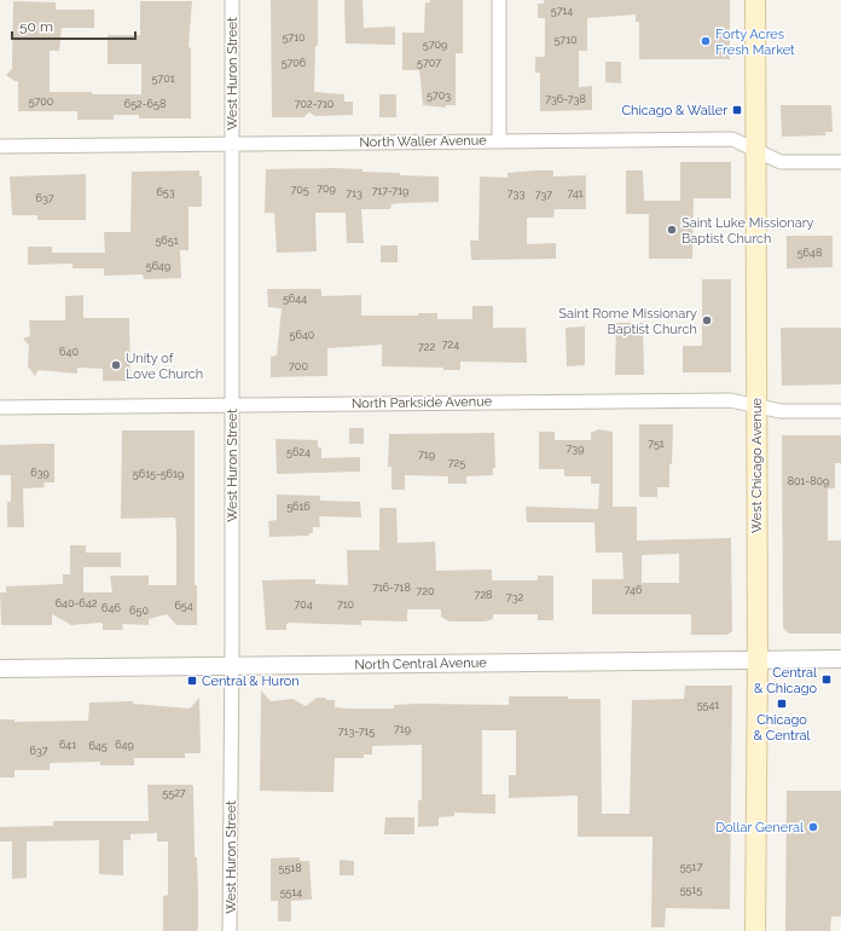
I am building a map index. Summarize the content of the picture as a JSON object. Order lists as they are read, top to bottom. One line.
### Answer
{"streets":{"main road":["West Chicago Avenue"],"street":["West Huron Street","North Waller Avenue","North Parkside Avenue","North Central Avenue"]},"crossings":[["West Huron Street","North Waller Avenue"],["West Huron Street","North Parkside Avenue"],["West Huron Street","North Central Avenue"],["North Waller Avenue","West Chicago Avenue"],["North Parkside Avenue","West Chicago Avenue"],["West Chicago Avenue","North Central Avenue"]],"places":{"other":["Forty Acres Fresh Market","Saint Luke Missionary Baptist Church","Saint Rome Missionary Baptist Church","Unity of Love Church","Dollar General"],"transit":["Chicago & Waller","Central & Chicago","Central & Huron","Chicago & Central"]},"house_numbers":["5714","5710","5710","5709","5706","5707","5701","5703","736-738","5700","652-658","702-710","709","705","717-719","653","713","733","741","737","637","5651","5648","5649","5644","5640","724","722","640","700","751","739","5624","719","725","639","5615-5619","801-809","5616","716-718","746","720","728","732","640-642","704","710","654","646","650","5541","719","713-715","641","649","645","637","5527","5517","5518","5515","5514"],"scale_bar":"50 m"}
